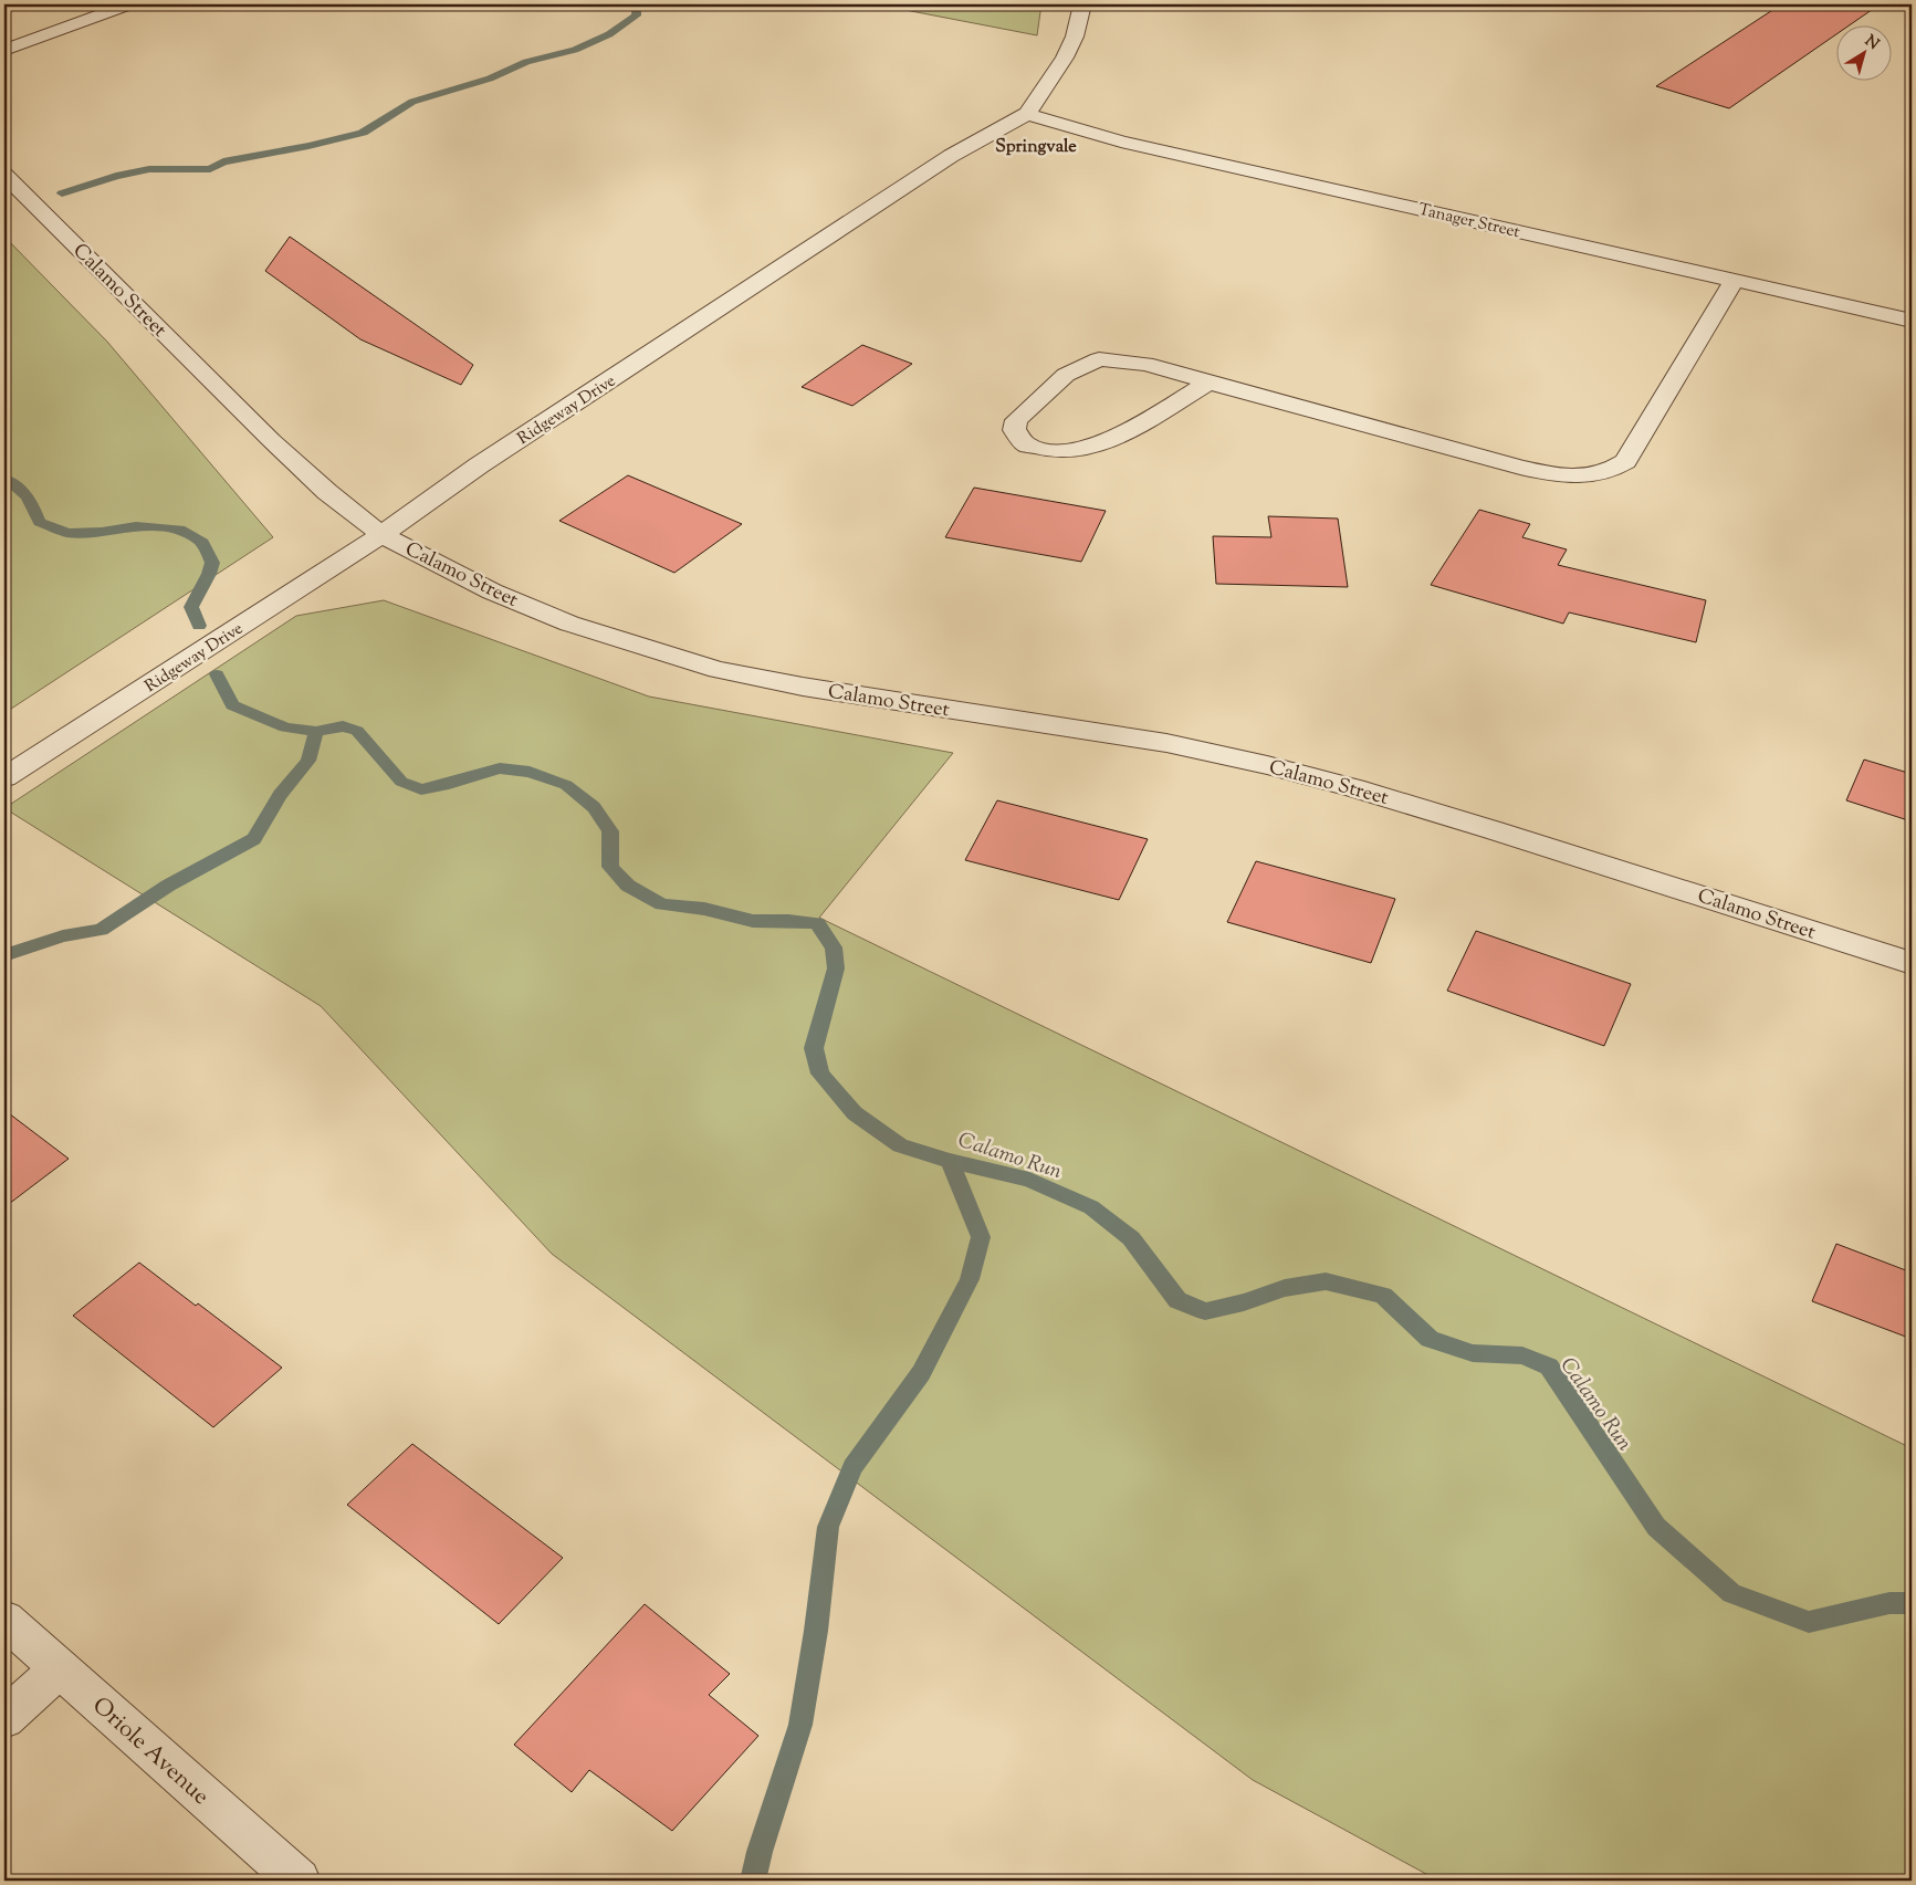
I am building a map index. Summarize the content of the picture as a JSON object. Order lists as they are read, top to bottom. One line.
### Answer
{"streets":{"street":["Tanager Street","Calamo Street","Ridgeway Drive","Oriole Avenue"]},"crossings":[["Tanager Street","Ridgeway Drive"],["Calamo Street","Ridgeway Drive"]],"districts":["Springvale"],"water":["Calamo Run"],"north":"top right"}
